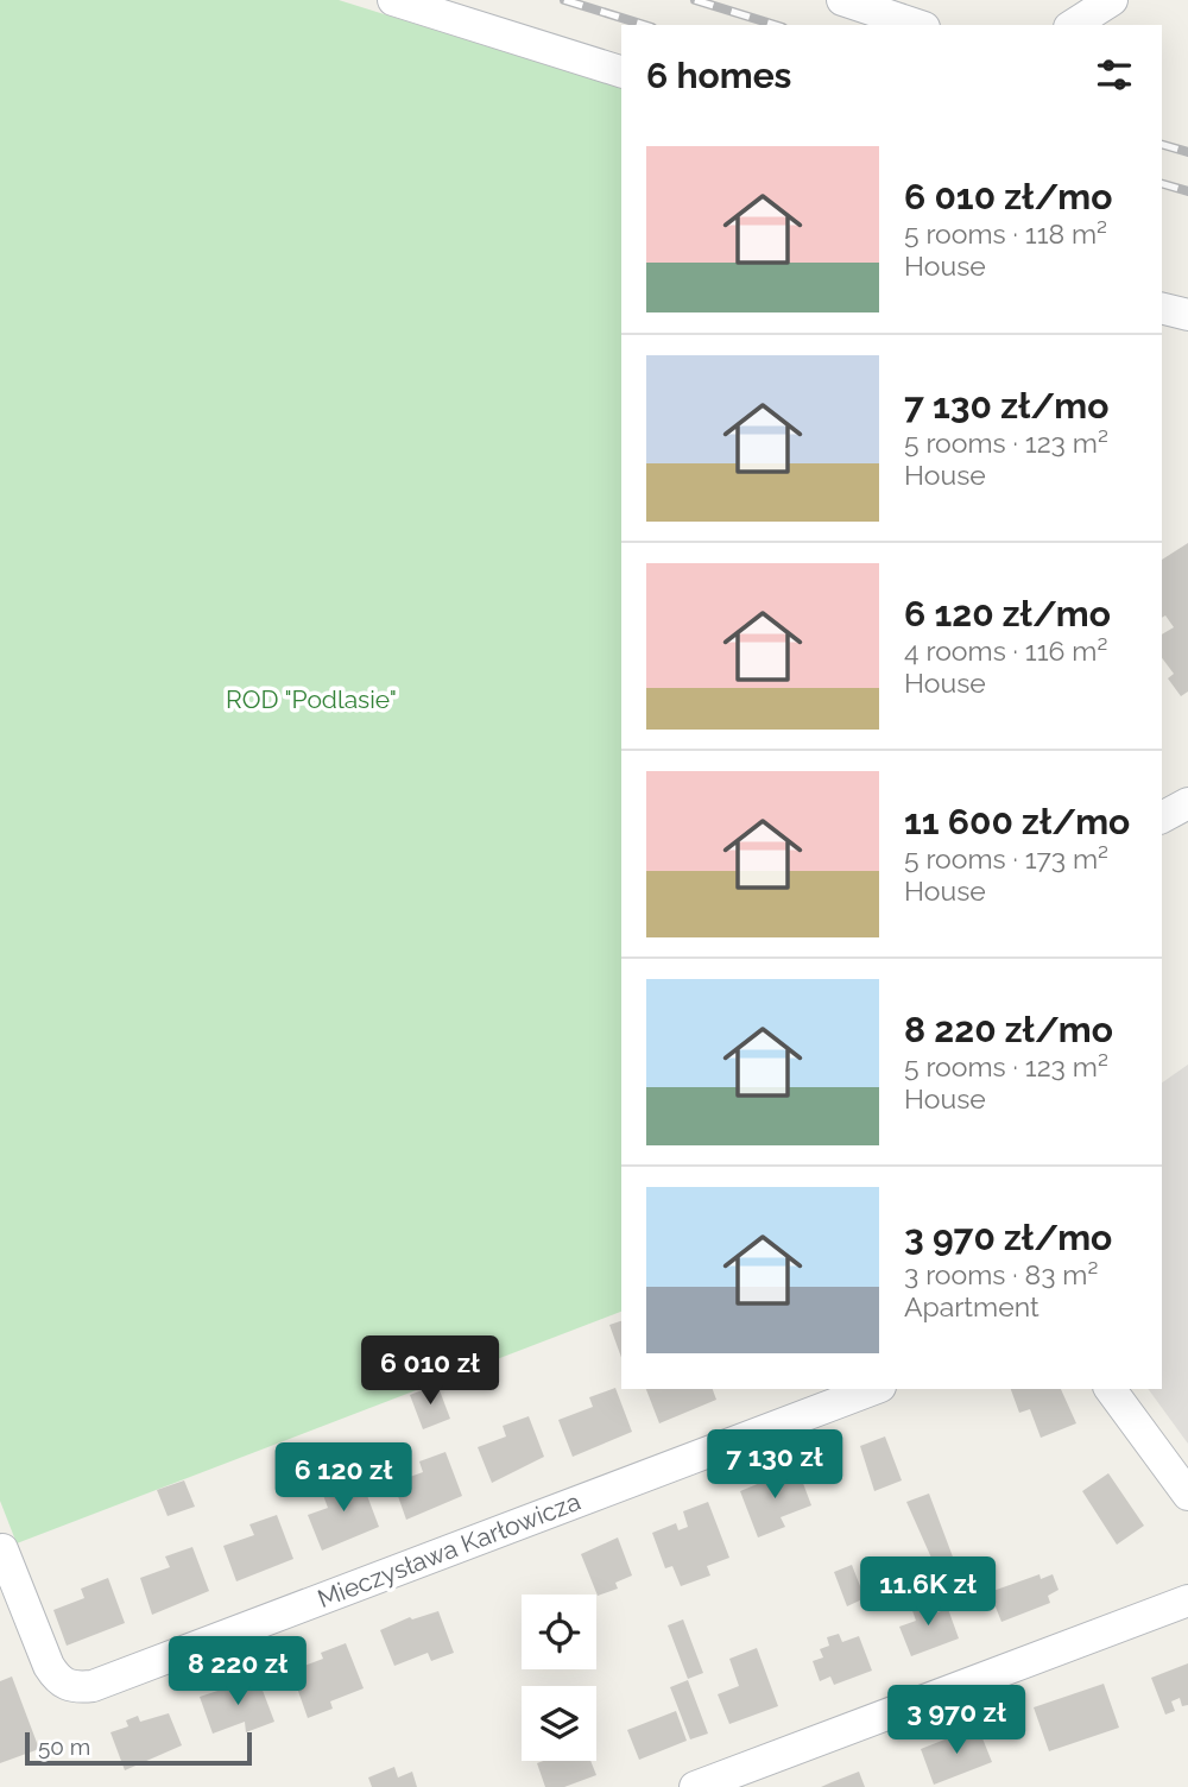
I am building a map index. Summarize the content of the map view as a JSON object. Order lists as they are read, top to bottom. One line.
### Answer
{"streets":{"street":["Mieczysława Karłowicza"]},"parks":["ROD \"Podlasie\""],"scale_bar":"50 m","page":{"heading":"6 homes","list":[{"name":"6 010 zł/mo","note":"5 rooms · 118 m² · House"},{"name":"7 130 zł/mo","note":"5 rooms · 123 m² · House"},{"name":"6 120 zł/mo","note":"4 rooms · 116 m² · House"},{"name":"11 600 zł/mo","note":"5 rooms · 173 m² · House"},{"name":"8 220 zł/mo","note":"5 rooms · 123 m² · House"},{"name":"3 970 zł/mo","note":"3 rooms · 83 m² · Apartment"}],"price":["6 010 zł","7 130 zł","6 120 zł","11.6K zł","8 220 zł","3 970 zł"],"scale":"50 m"}}
